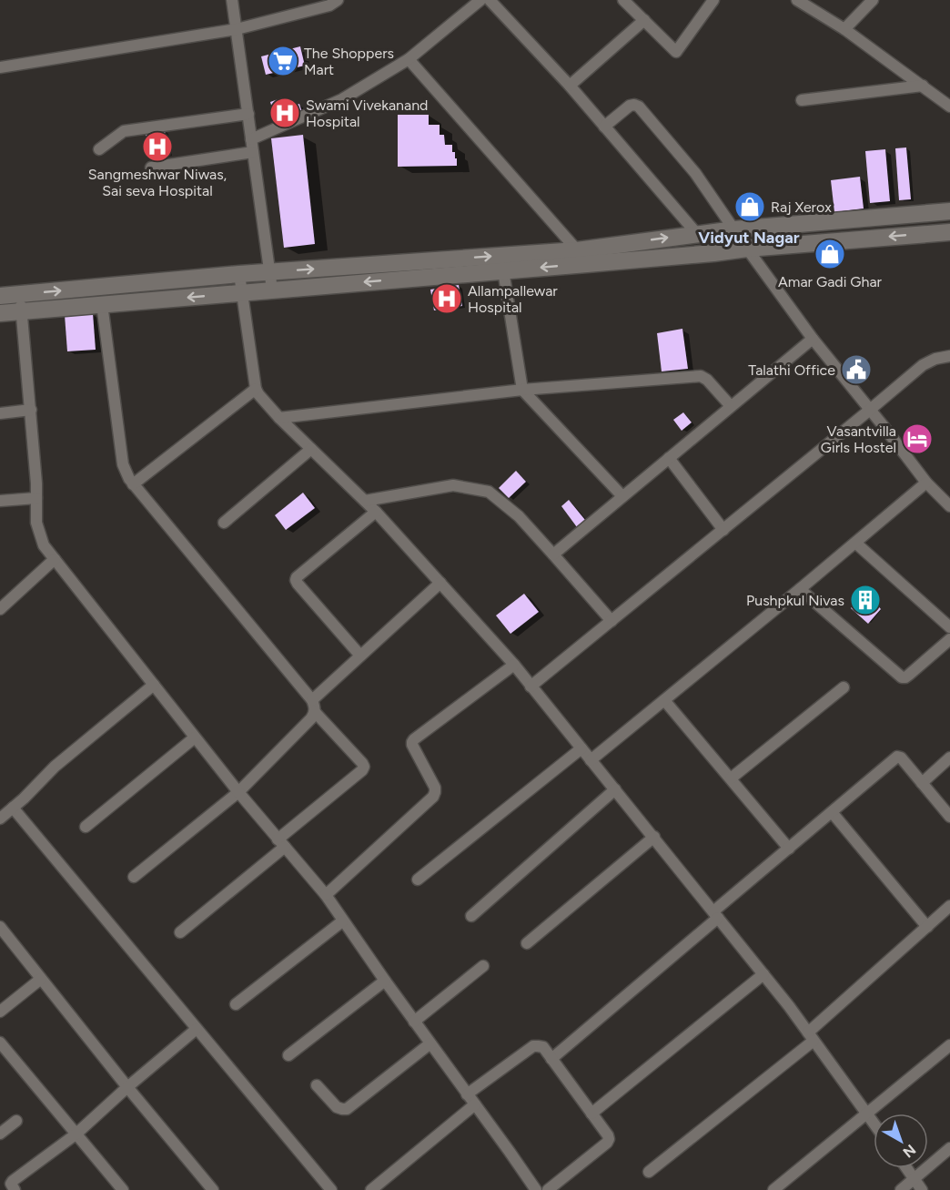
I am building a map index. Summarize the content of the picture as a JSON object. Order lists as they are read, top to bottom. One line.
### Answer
{"districts":["Vidyut Nagar"],"places":{"supermarket":["The Shoppers Mart"],"hospital":["Swami Vivekanand Hospital","Sangmeshwar Niwas, Sai seva Hospital","Allampallewar Hospital"],"shop":["Raj Xerox","Amar Gadi Ghar"],"public building":["Talathi Office"],"hotel":["Vasantvilla Girls Hostel"],"building":["Pushpkul Nivas"]},"north":"bottom right"}
